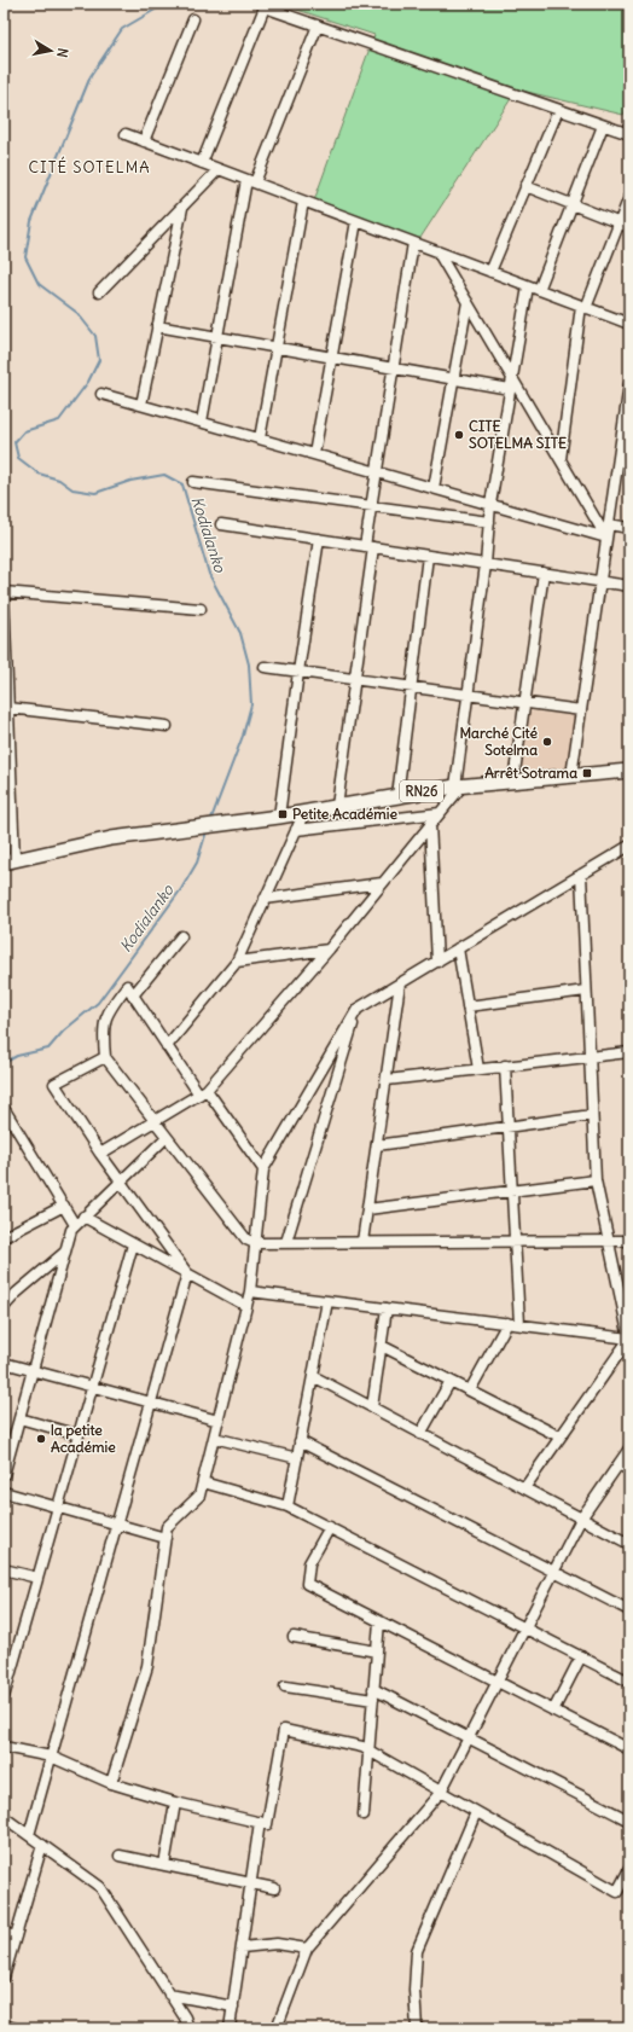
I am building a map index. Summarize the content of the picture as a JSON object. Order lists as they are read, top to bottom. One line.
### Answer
{"streets":{"main road":["RN26"]},"districts":["CITÉ SOTELMA"],"water":["Kodialanko"],"places":{"other":["CITE SOTELMA SITE","Marché Cité Sotelma","la petite Académie"],"transit":["Arrêt Sotrama","Petite Académie"]},"north":"right"}
